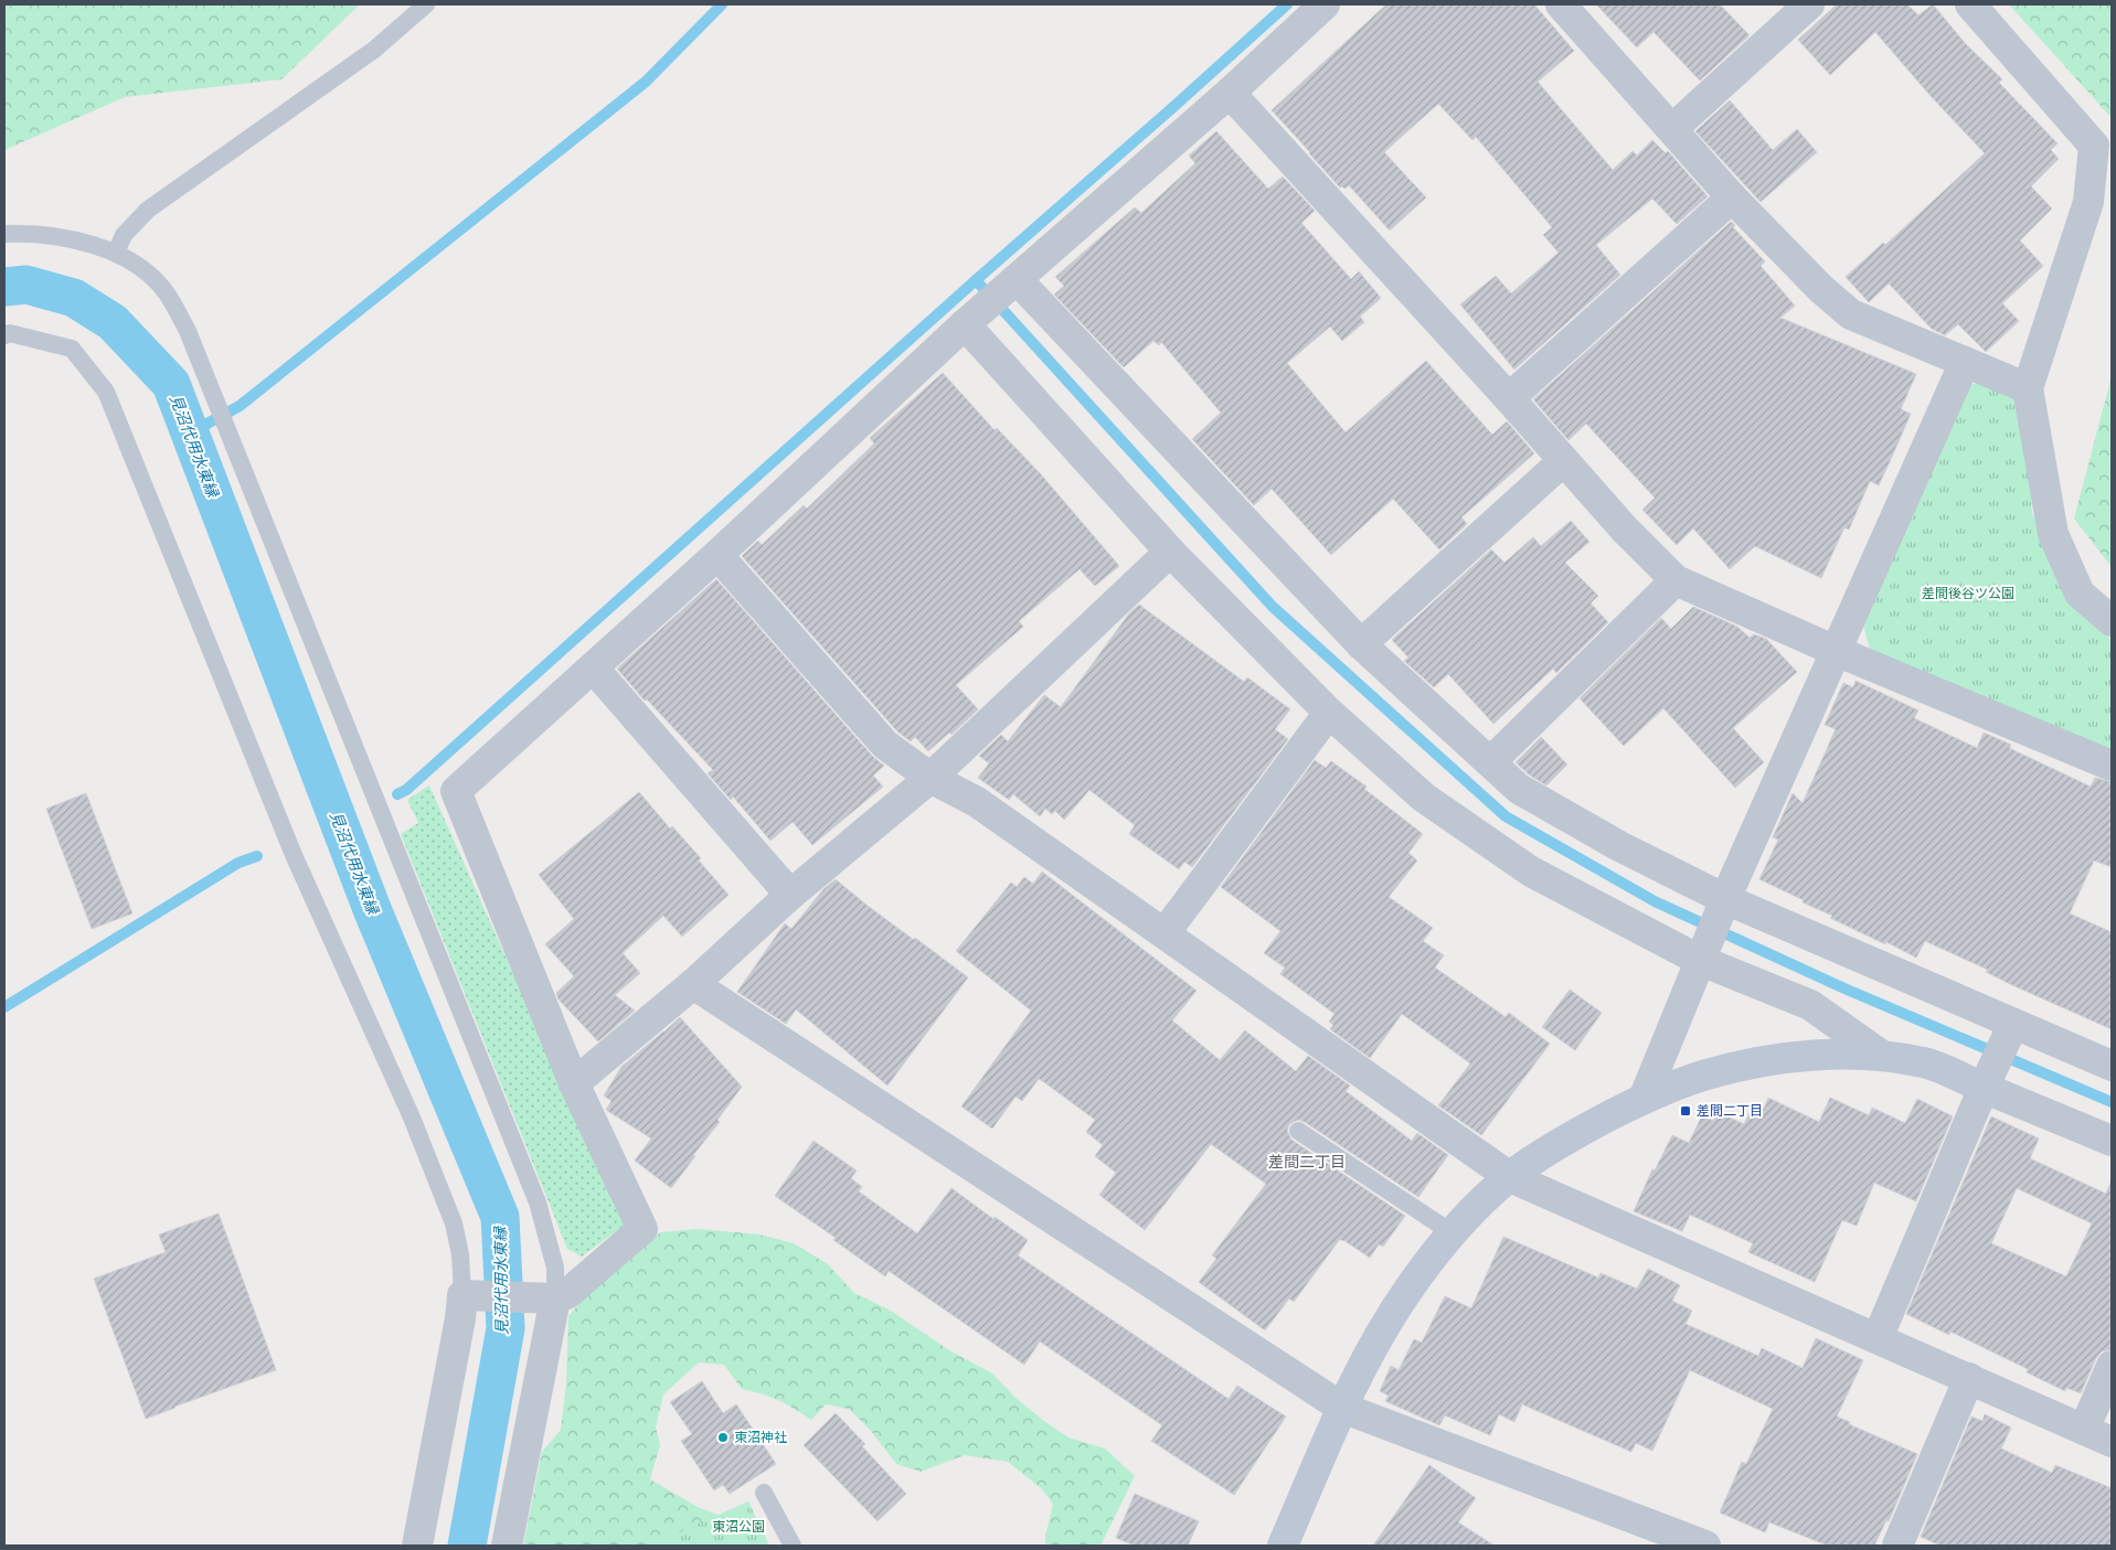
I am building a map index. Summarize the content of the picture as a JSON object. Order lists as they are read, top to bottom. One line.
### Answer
{"districts":["差間二丁目"],"water":["見沼代用水東縁"],"parks":["差間後谷ツ公園","東沼公園"],"places":{"transit":["差間二丁目"],"other":["東沼神社"]}}
